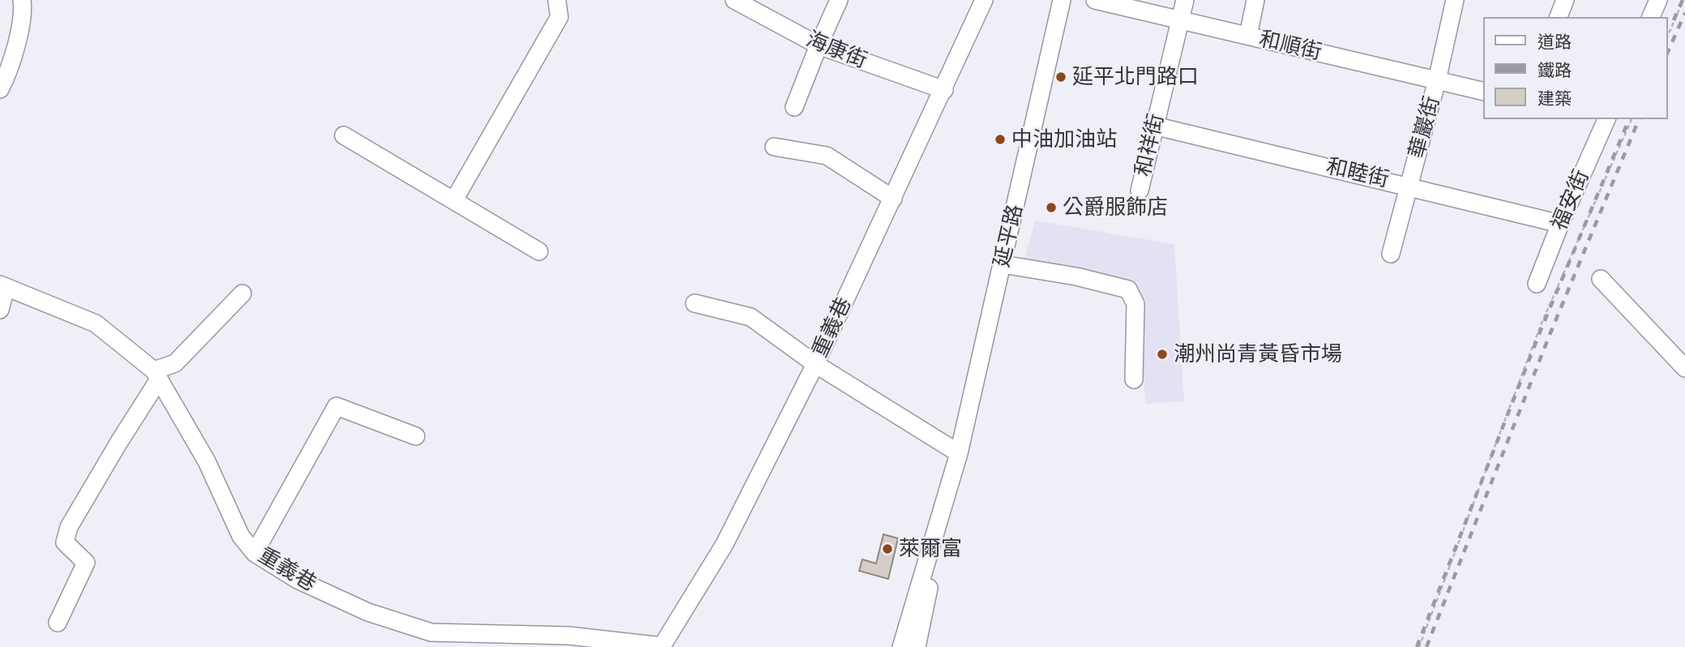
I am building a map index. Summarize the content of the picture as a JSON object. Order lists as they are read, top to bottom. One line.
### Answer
{"streets":{"street":["和順街","海康街","華巖街","和祥街","和睦街","福安街","延平路","重義巷"]},"crossings":[["和順街","華巖街"],["和順街","和祥街"],["海康街","重義巷"],["華巖街","和睦街"],["和祥街","和睦街"],["和睦街","福安街"]],"places":["延平北門路口","中油加油站","公爵服飾店","潮州尚青黃昏市場","萊爾富"],"legend":["道路","鐵路","建築"]}
